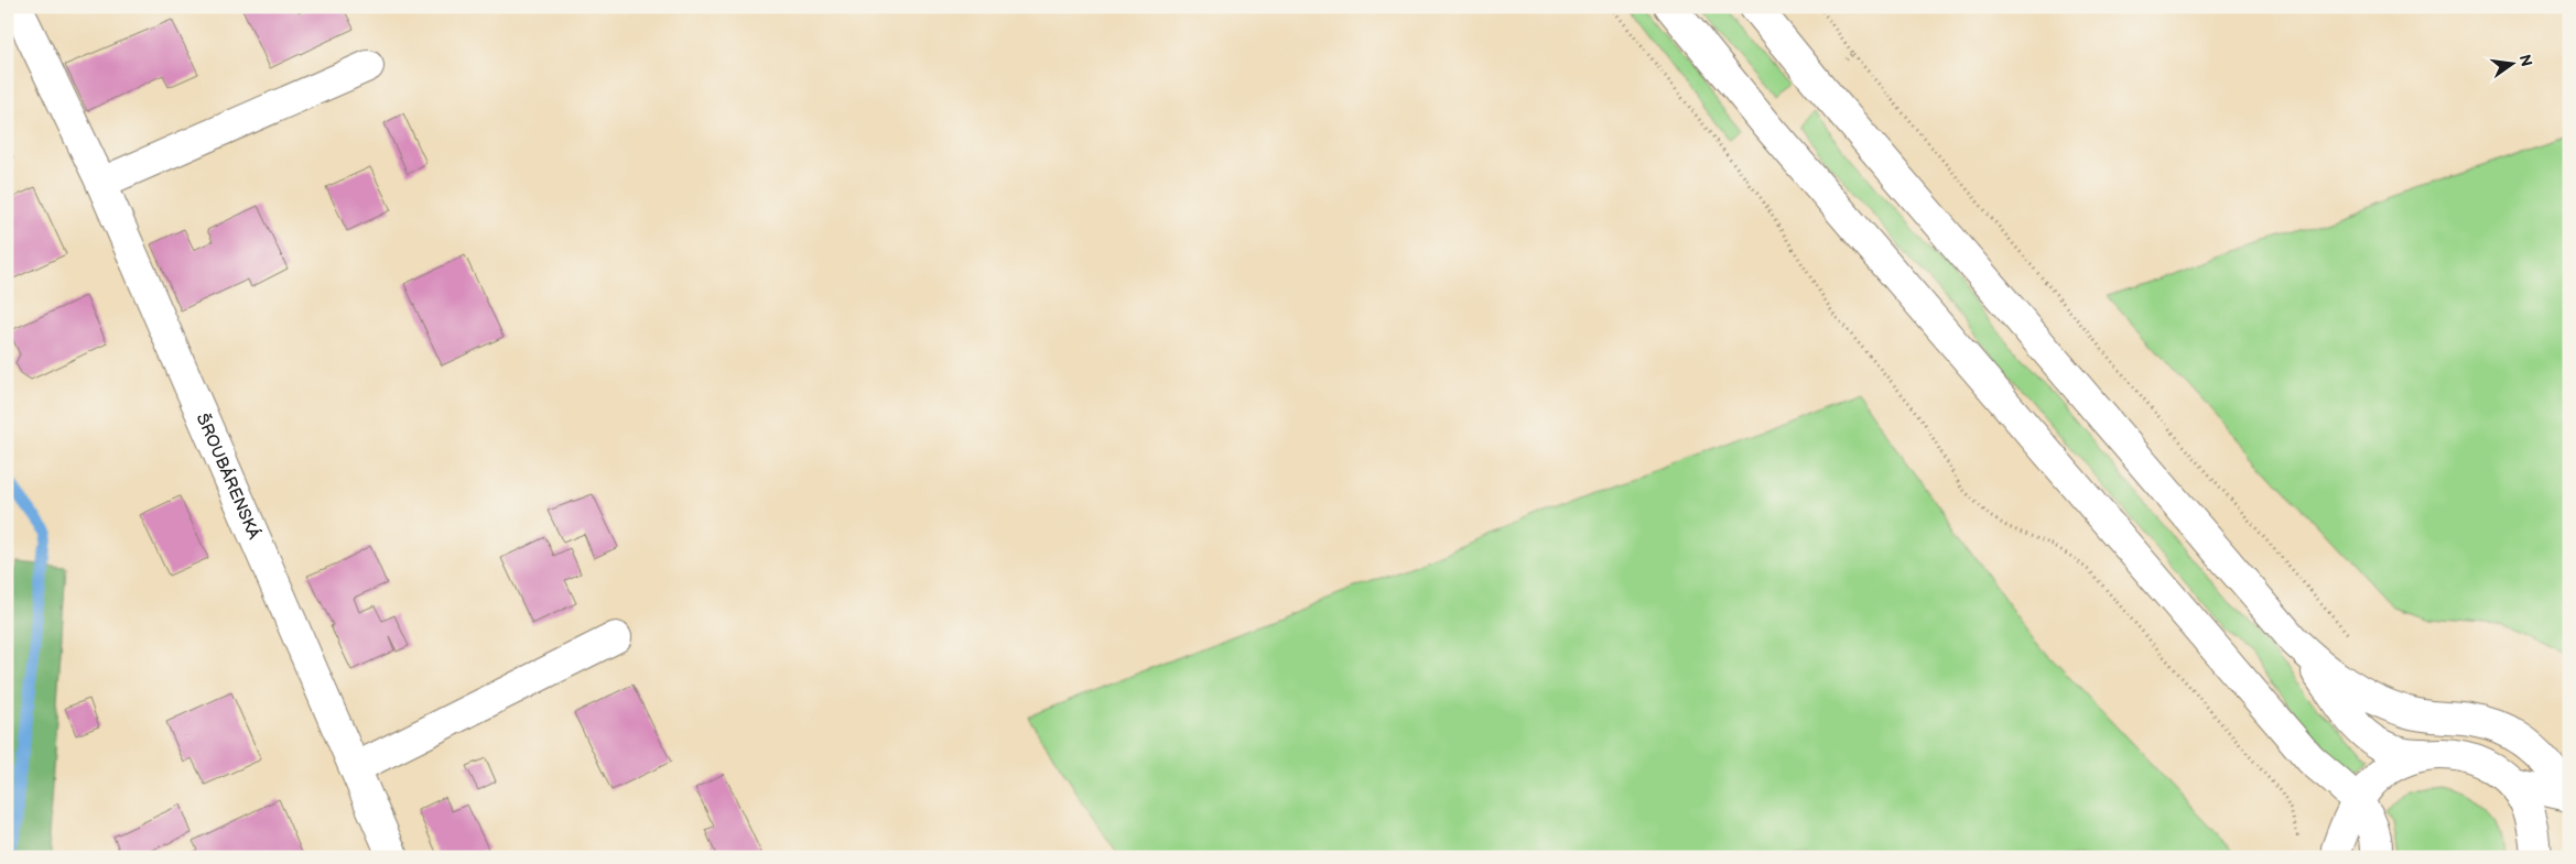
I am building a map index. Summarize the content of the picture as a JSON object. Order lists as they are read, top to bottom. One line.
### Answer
{"streets":{"main road":["ŠROUBÁRENSKÁ"]},"north":"right"}
